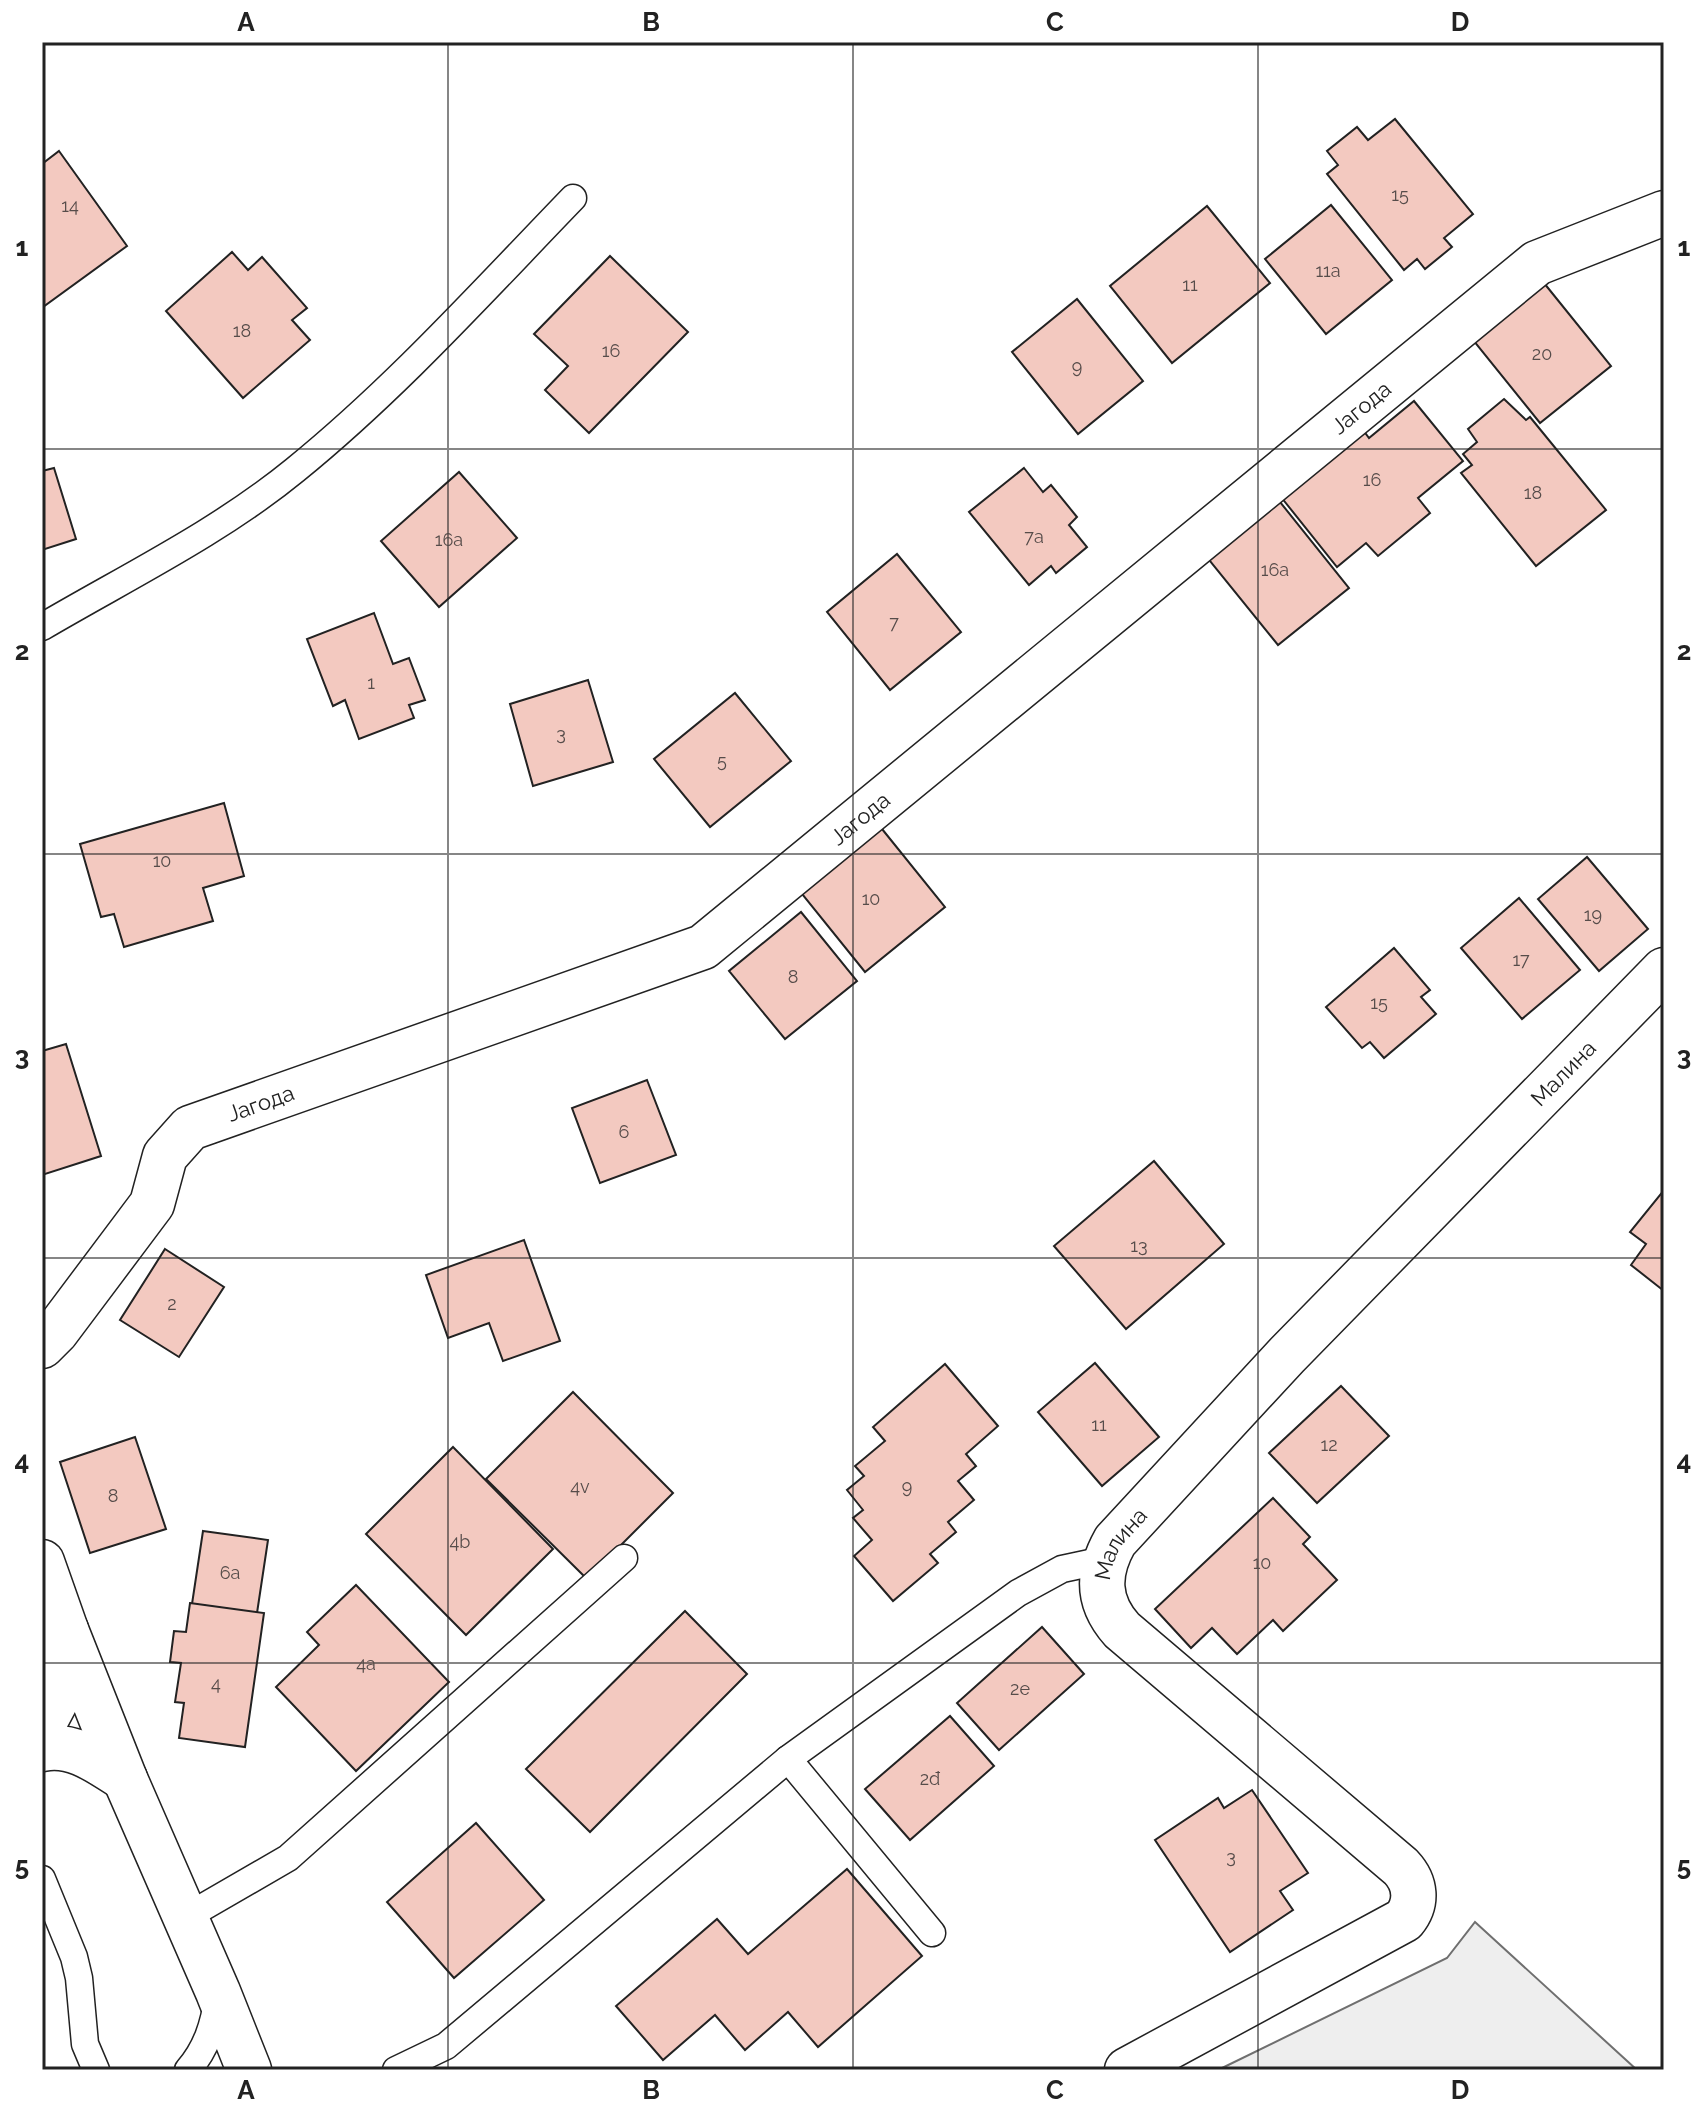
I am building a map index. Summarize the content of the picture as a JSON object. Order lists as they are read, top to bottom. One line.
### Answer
{"streets":{"street":["Јагода","Малина"]},"house_numbers":["15","14","11a","11","18","16","20","9","16","18","7a","16a","16a","7","1","3","5","10","10","19","17","8","15","6","13","2","11","12","4v","9","8","4b","10","6a","4a","4","2e","2đ","3"],"grid":{"columns":["A","B","C","D"],"rows":["1","2","3","4","5"]}}
